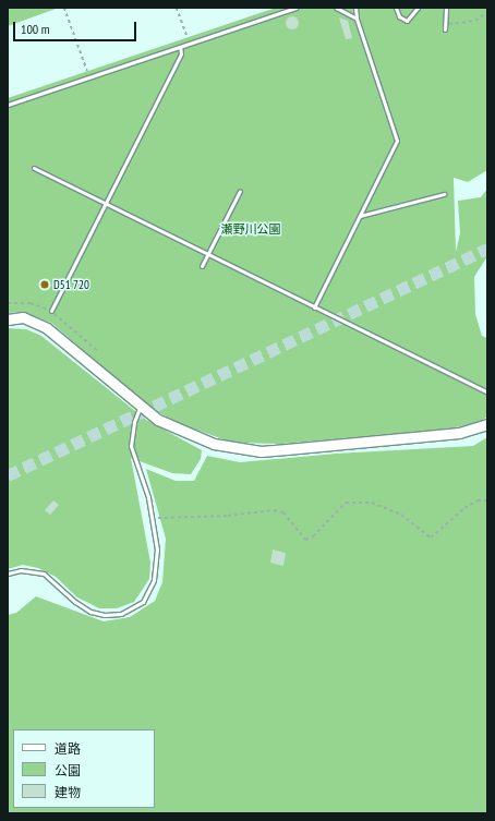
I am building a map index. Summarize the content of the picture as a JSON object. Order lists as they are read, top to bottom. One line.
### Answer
{"parks":["瀬野川公園"],"places":["D51 720"],"legend":["道路","公園","建物"],"scale_bar":"100 m"}
